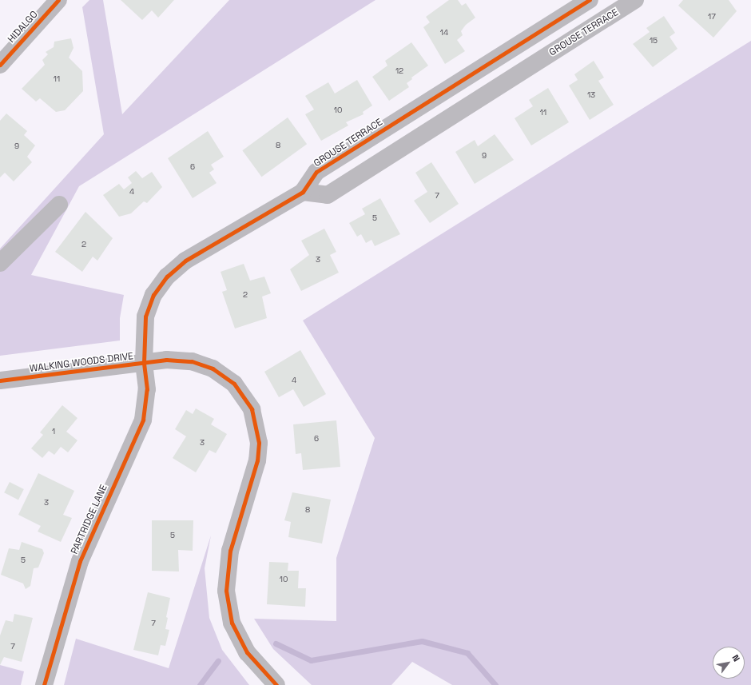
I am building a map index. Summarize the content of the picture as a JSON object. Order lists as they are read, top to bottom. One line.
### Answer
{"streets":{"street":["HIDALGO","GROUSE TERRACE","WALKING WOODS DRIVE","PARTRIDGE LANE"]},"crossings":[["GROUSE TERRACE","WALKING WOODS DRIVE"],["GROUSE TERRACE","PARTRIDGE LANE"],["WALKING WOODS DRIVE","PARTRIDGE LANE"]],"house_numbers":["17","14","15","12","11","13","10","11","8","9","9","6","4","7","5","2","3","2","4","1","6","3","3","8","5","5","10","7","7"],"north":"top right"}
